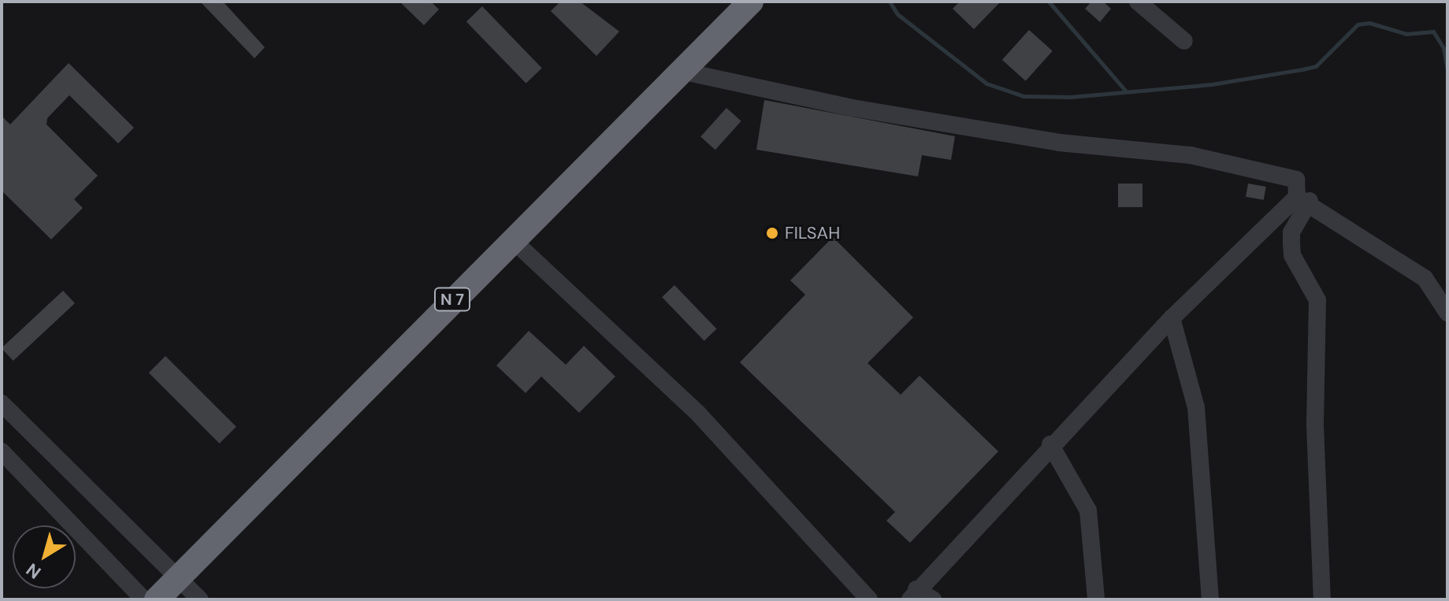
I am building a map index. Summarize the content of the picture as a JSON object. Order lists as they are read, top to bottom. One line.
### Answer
{"streets":{"highway":["N 7"]},"places":["FILSAH"],"north":"bottom left"}
